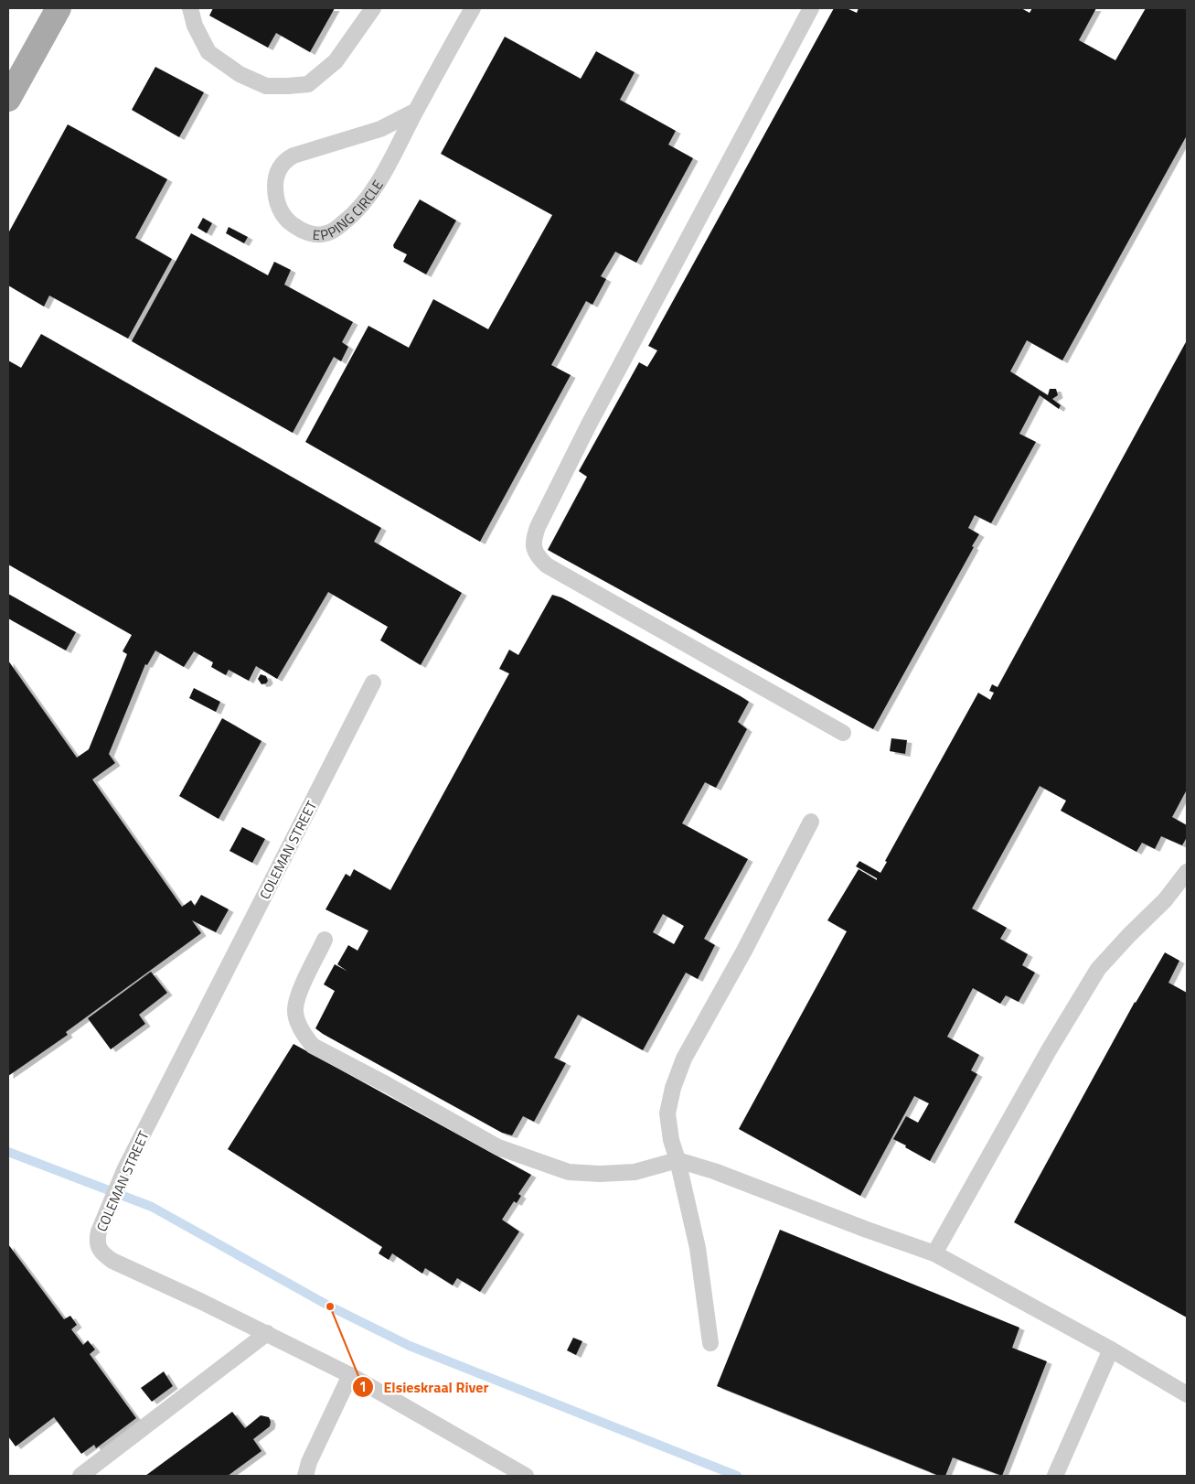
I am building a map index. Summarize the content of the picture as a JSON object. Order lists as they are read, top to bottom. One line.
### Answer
{"streets":{"lane":["EPPING CIRCLE","COLEMAN STREET"]},"places":["Elsieskraal River"]}
